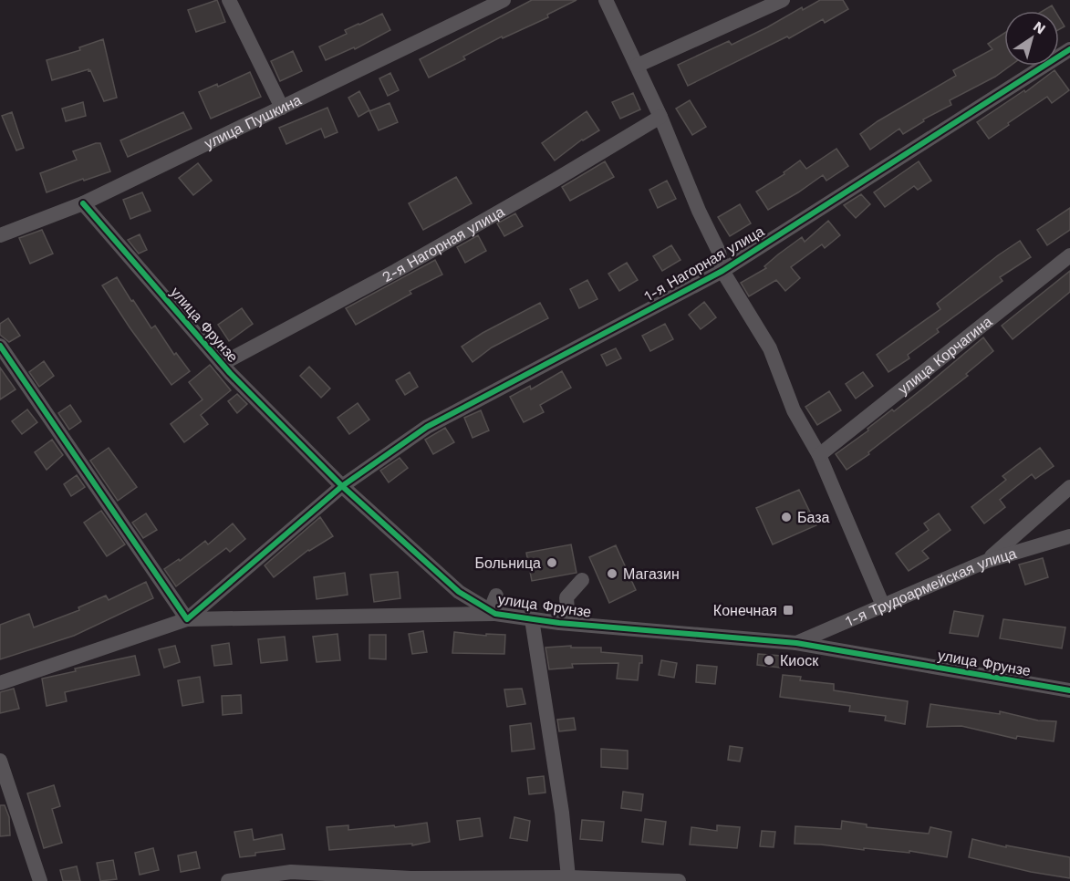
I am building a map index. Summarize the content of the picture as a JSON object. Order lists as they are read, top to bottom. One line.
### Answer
{"streets":{"street":["улица Пушкина","2-я Нагорная улица","1-я Нагорная улица","улица Фрунзе","улица Корчагина","1-я Трудоармейская улица"]},"crossings":[["улица Пушкина","улица Фрунзе"],["2-я Нагорная улица","улица Фрунзе"],["1-я Нагорная улица","улица Фрунзе"],["улица Фрунзе","1-я Трудоармейская улица"]],"places":{"other":["База","Больница","Магазин","Киоск"],"transit":["Конечная"]},"north":"top right"}
